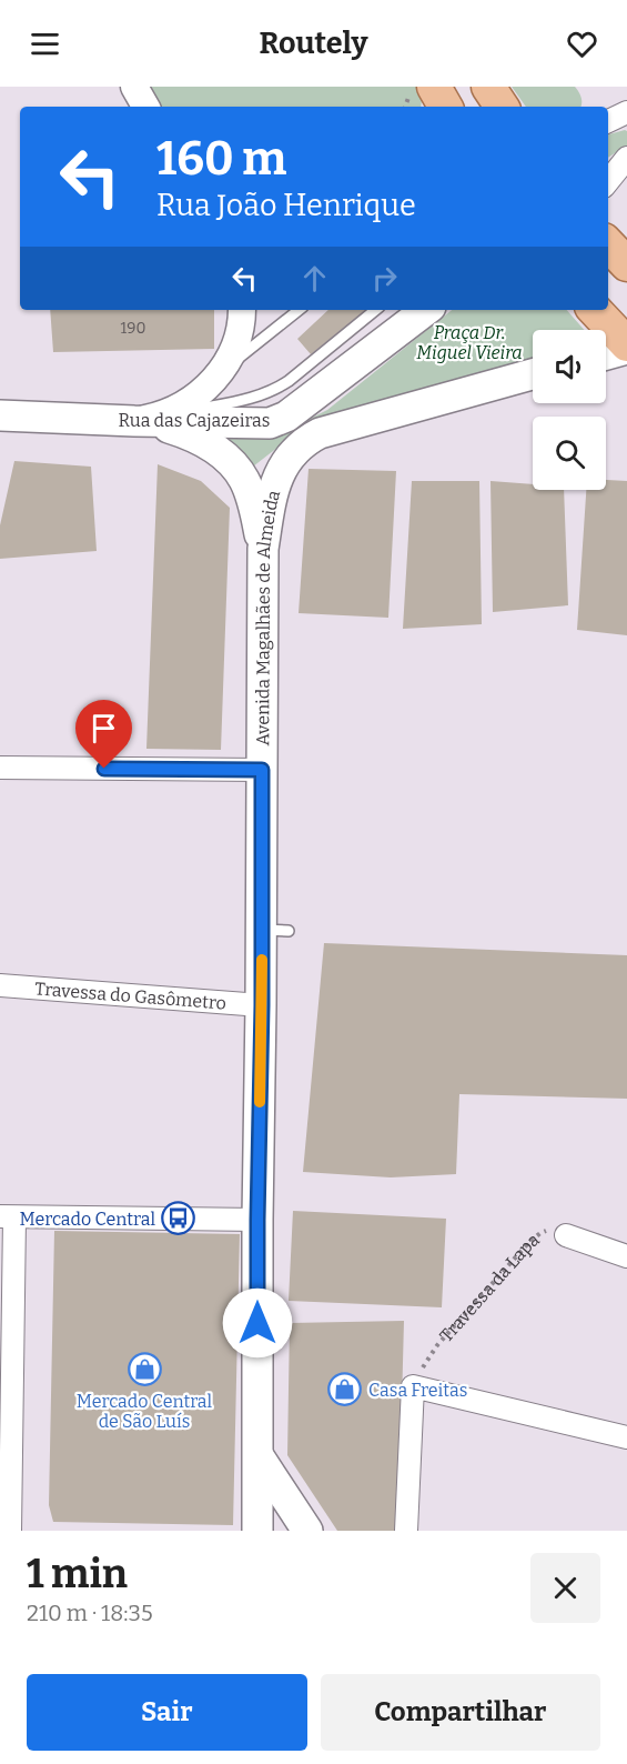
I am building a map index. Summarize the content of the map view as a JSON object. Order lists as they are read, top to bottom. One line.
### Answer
{"streets":{"main road":["Rua das Cajazeiras","Avenida Magalhães de Almeida"],"street":["Travessa do Gasômetro","Travessa da Lapa"]},"crossings":[["Avenida Magalhães de Almeida","Travessa do Gasômetro"]],"parks":["Praça Dr. Miguel Vieira"],"places":{"bus stop":["Mercado Central"],"shop":["Mercado Central de São Luís","Casa Freitas"]},"house_numbers":["190"],"page":{"header":"Routely","turn":["160 m","Rua João Henrique"],"heading":["1 min","210 m · 18:35"],"buttons":["Sair","Compartilhar"]}}
